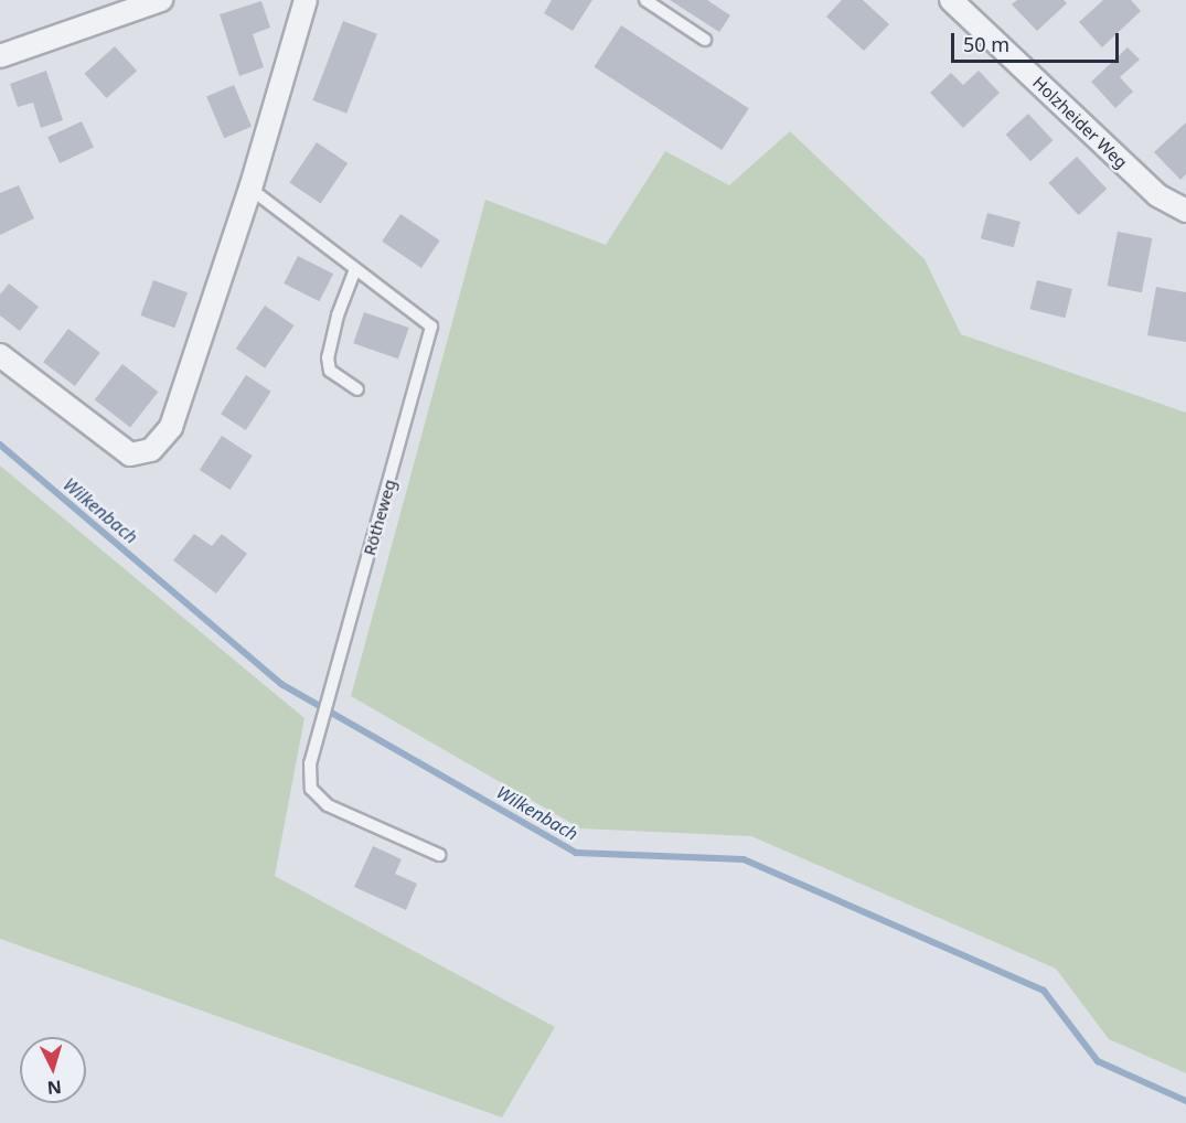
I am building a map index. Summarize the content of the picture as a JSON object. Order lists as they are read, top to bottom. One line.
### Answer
{"streets":{"street":["Holzheider Weg"],"lane":["Rötheweg"]},"water":["Wilkenbach"],"scale_bar":"50 m","north":"bottom"}
